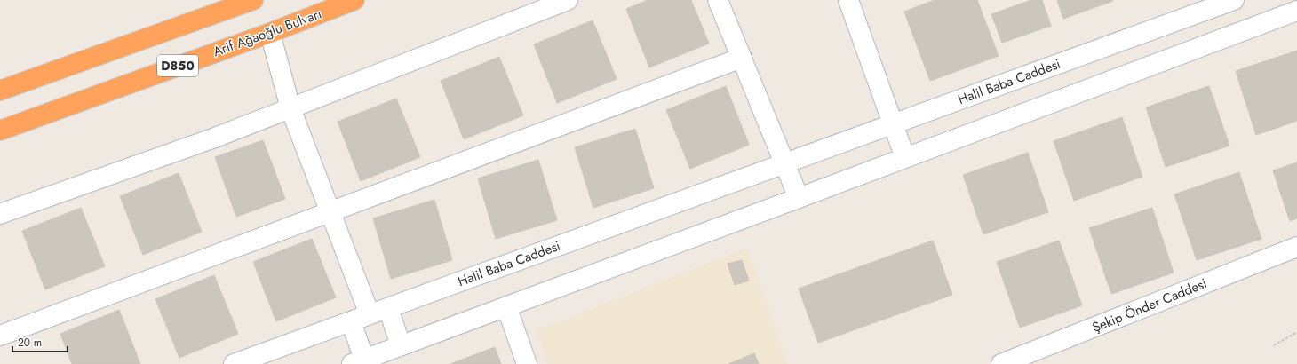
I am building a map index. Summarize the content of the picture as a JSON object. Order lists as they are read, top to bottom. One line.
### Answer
{"streets":{"highway":["Arif Ağaoğlu Bulvarı","D850"],"street":["Halil Baba Caddesi","Şekip Önder Caddesi"]},"scale_bar":"20 m"}
